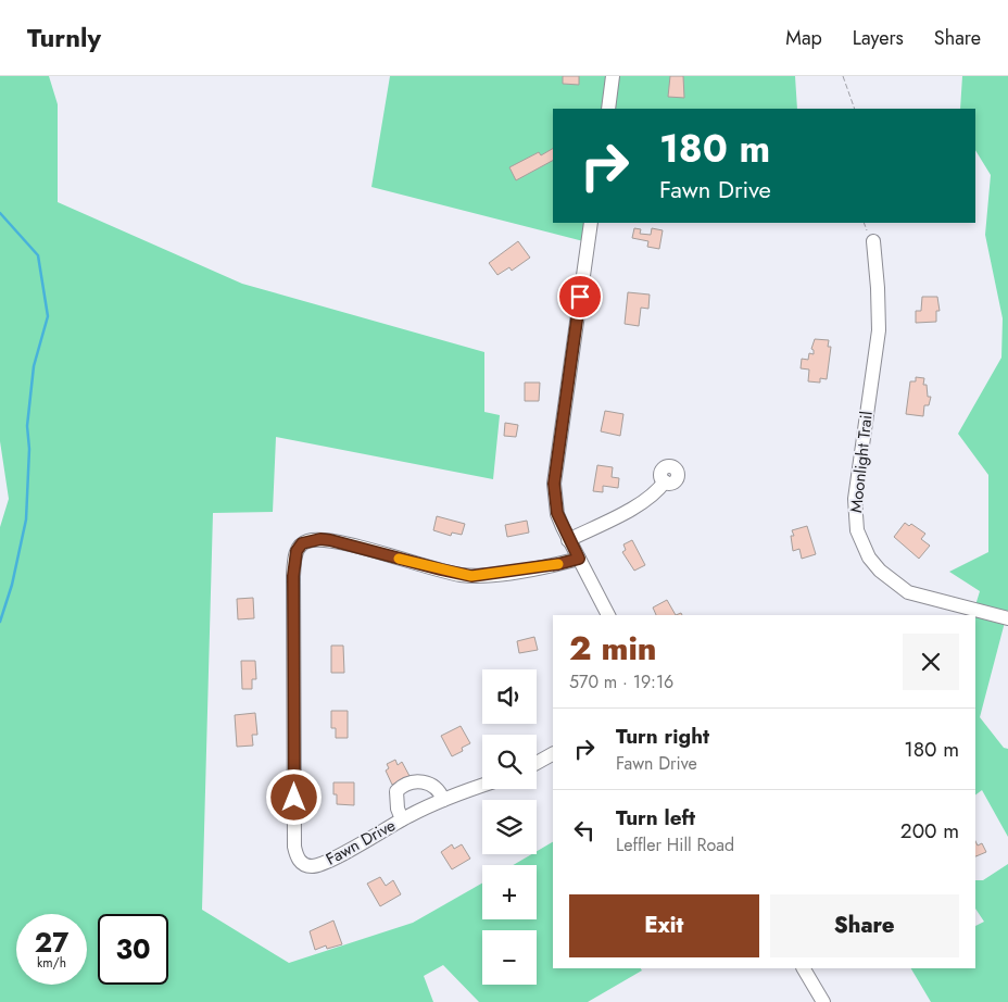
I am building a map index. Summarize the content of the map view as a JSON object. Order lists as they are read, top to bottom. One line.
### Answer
{"streets":{"street":["Moonlight Trail","Fawn Drive"]},"page":{"header":"Turnly","nav":["Map","Layers","Share"],"turn":["180 m","Fawn Drive"],"heading":["2 min","570 m · 19:16"],"map_buttons":["+","−"],"list":[{"name":"Turn right","note":"Fawn Drive","value":"180 m"},{"name":"Turn left","note":"Leffler Hill Road","value":"200 m"}],"buttons":["Exit","Share"],"speed":"27 km/h","limit":"30"}}
